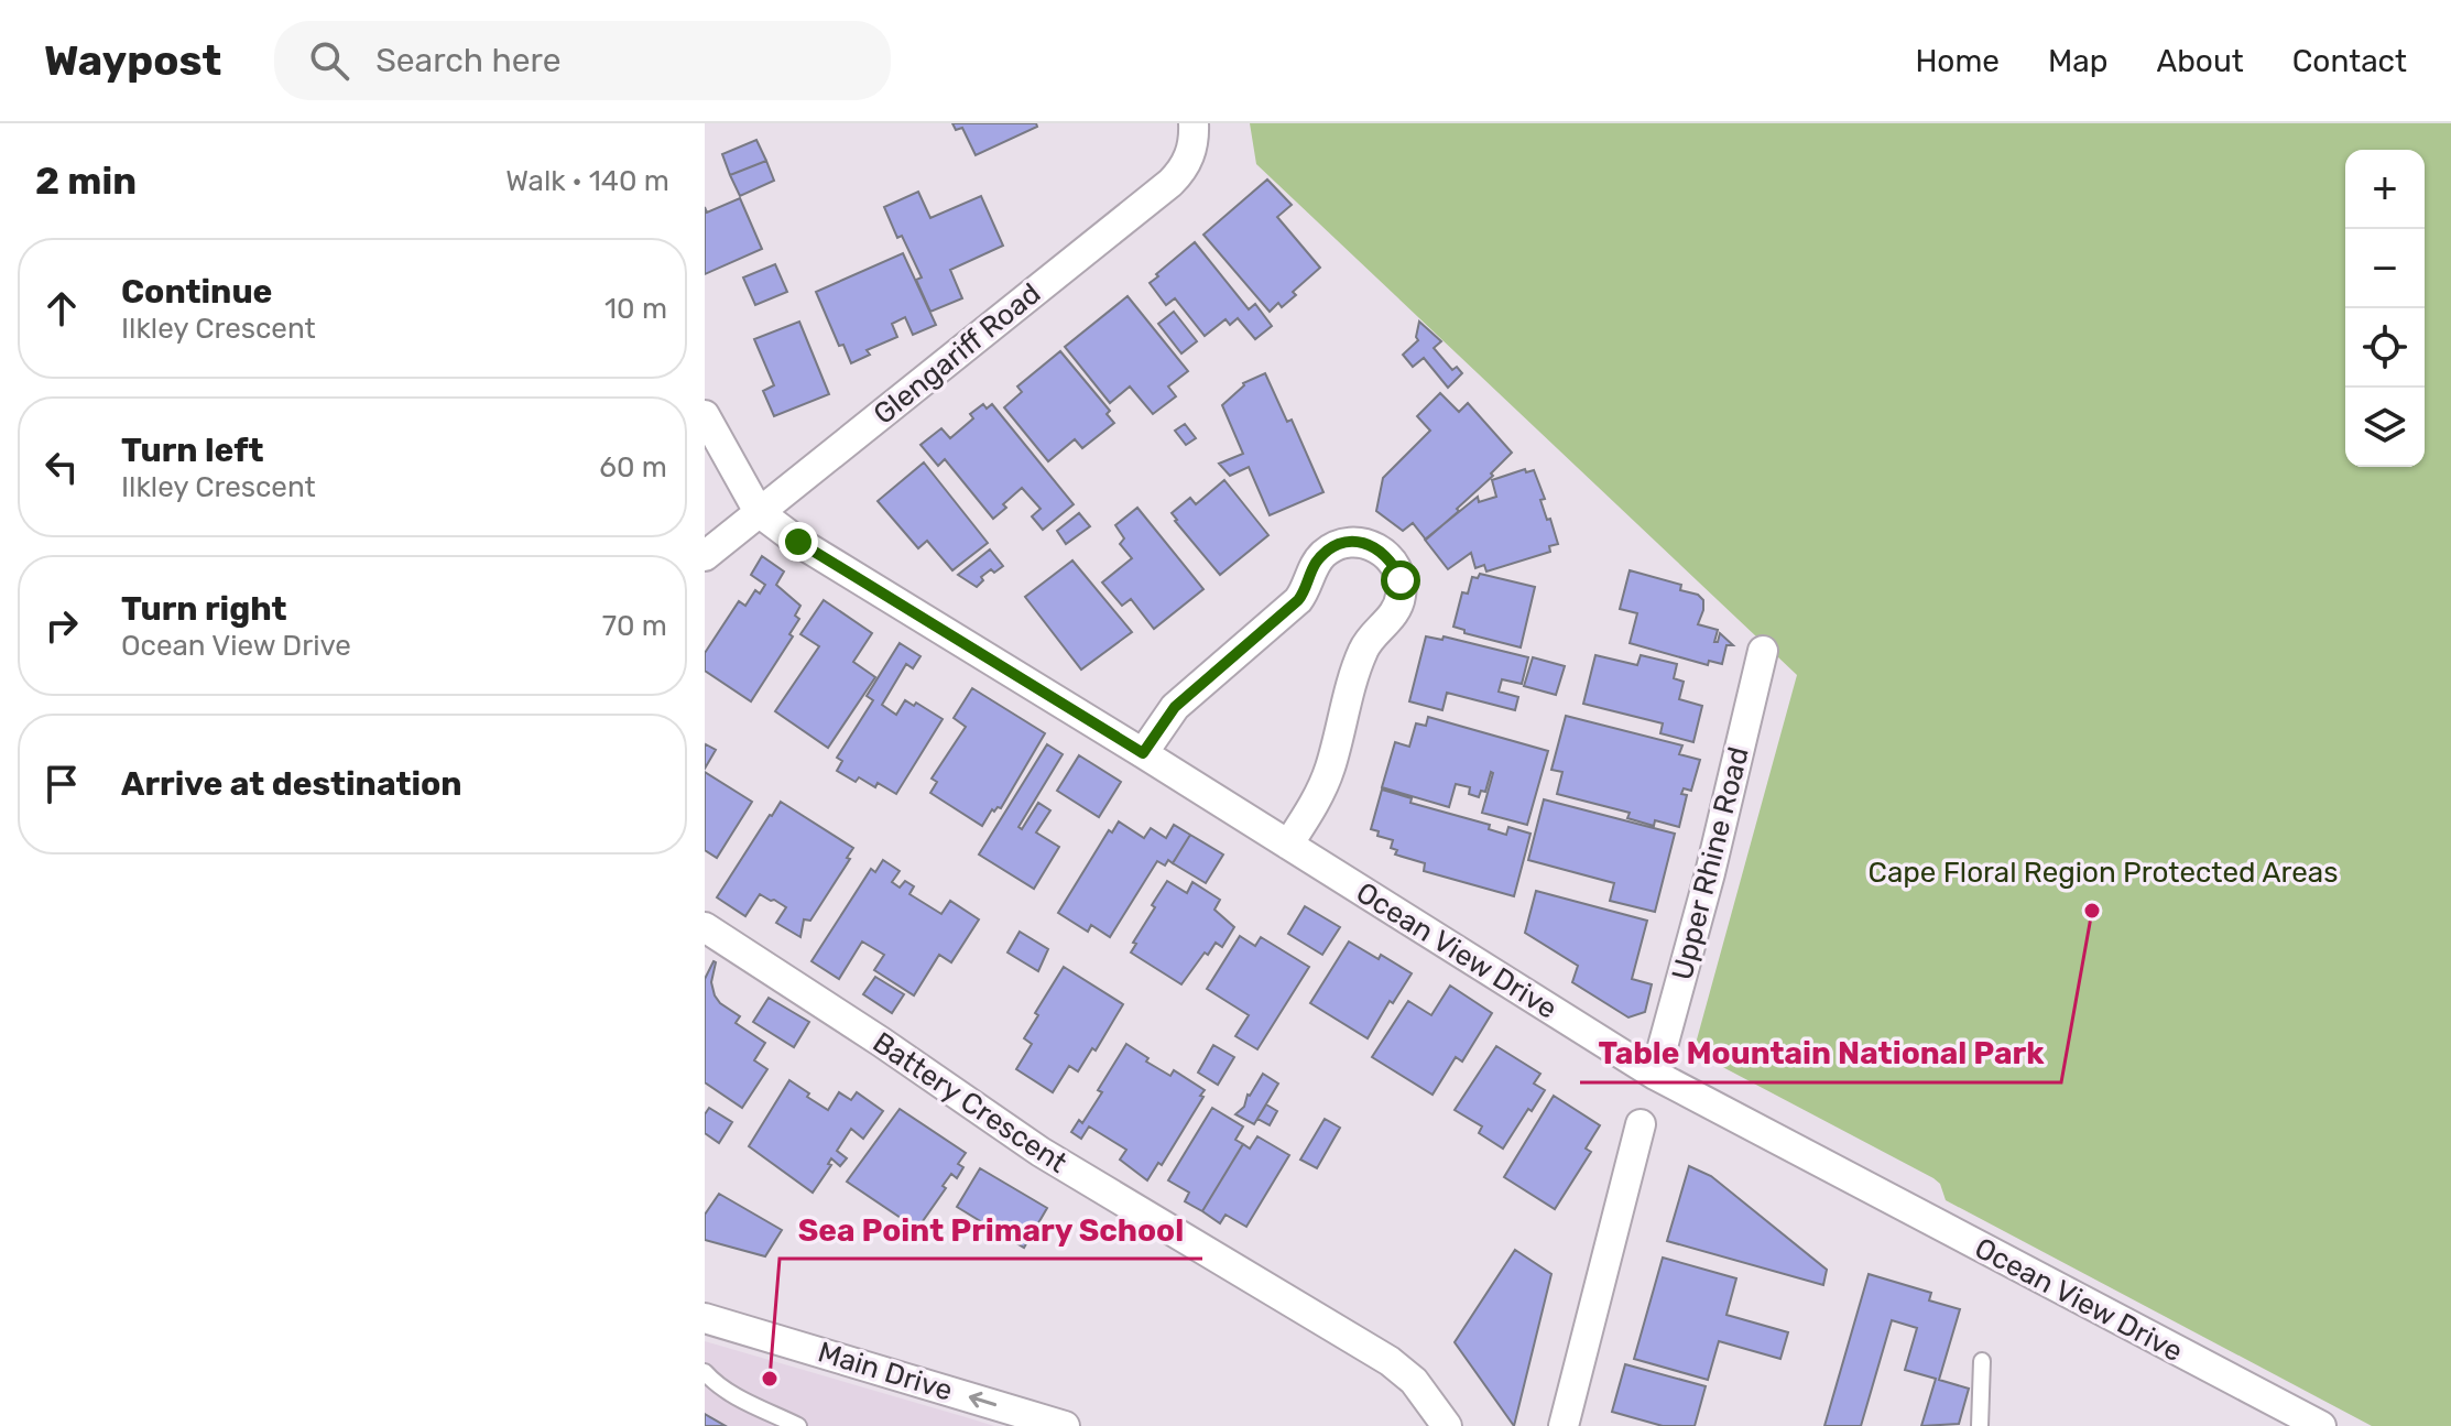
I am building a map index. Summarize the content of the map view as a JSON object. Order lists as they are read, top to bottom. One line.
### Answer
{"streets":{"street":["Glengariff Road","Upper Rhine Road","Ocean View Drive","Battery Crescent","Main Drive"]},"crossings":[["Glengariff Road","Ocean View Drive"],["Upper Rhine Road","Ocean View Drive"]],"one_way":["Main Drive"],"parks":["Cape Floral Region Protected Areas"],"places":["Table Mountain National Park","Sea Point Primary School"],"page":{"header":"Waypost","search":"Search here","nav":["Home","Map","About","Contact"],"heading":["2 min","Walk · 140 m"],"map_buttons":["+","−"],"list":[["Continue","Ilkley Crescent","10 m"],["Turn left","Ilkley Crescent","60 m"],["Turn right","Ocean View Drive","70 m"],"Arrive at destination"]}}
